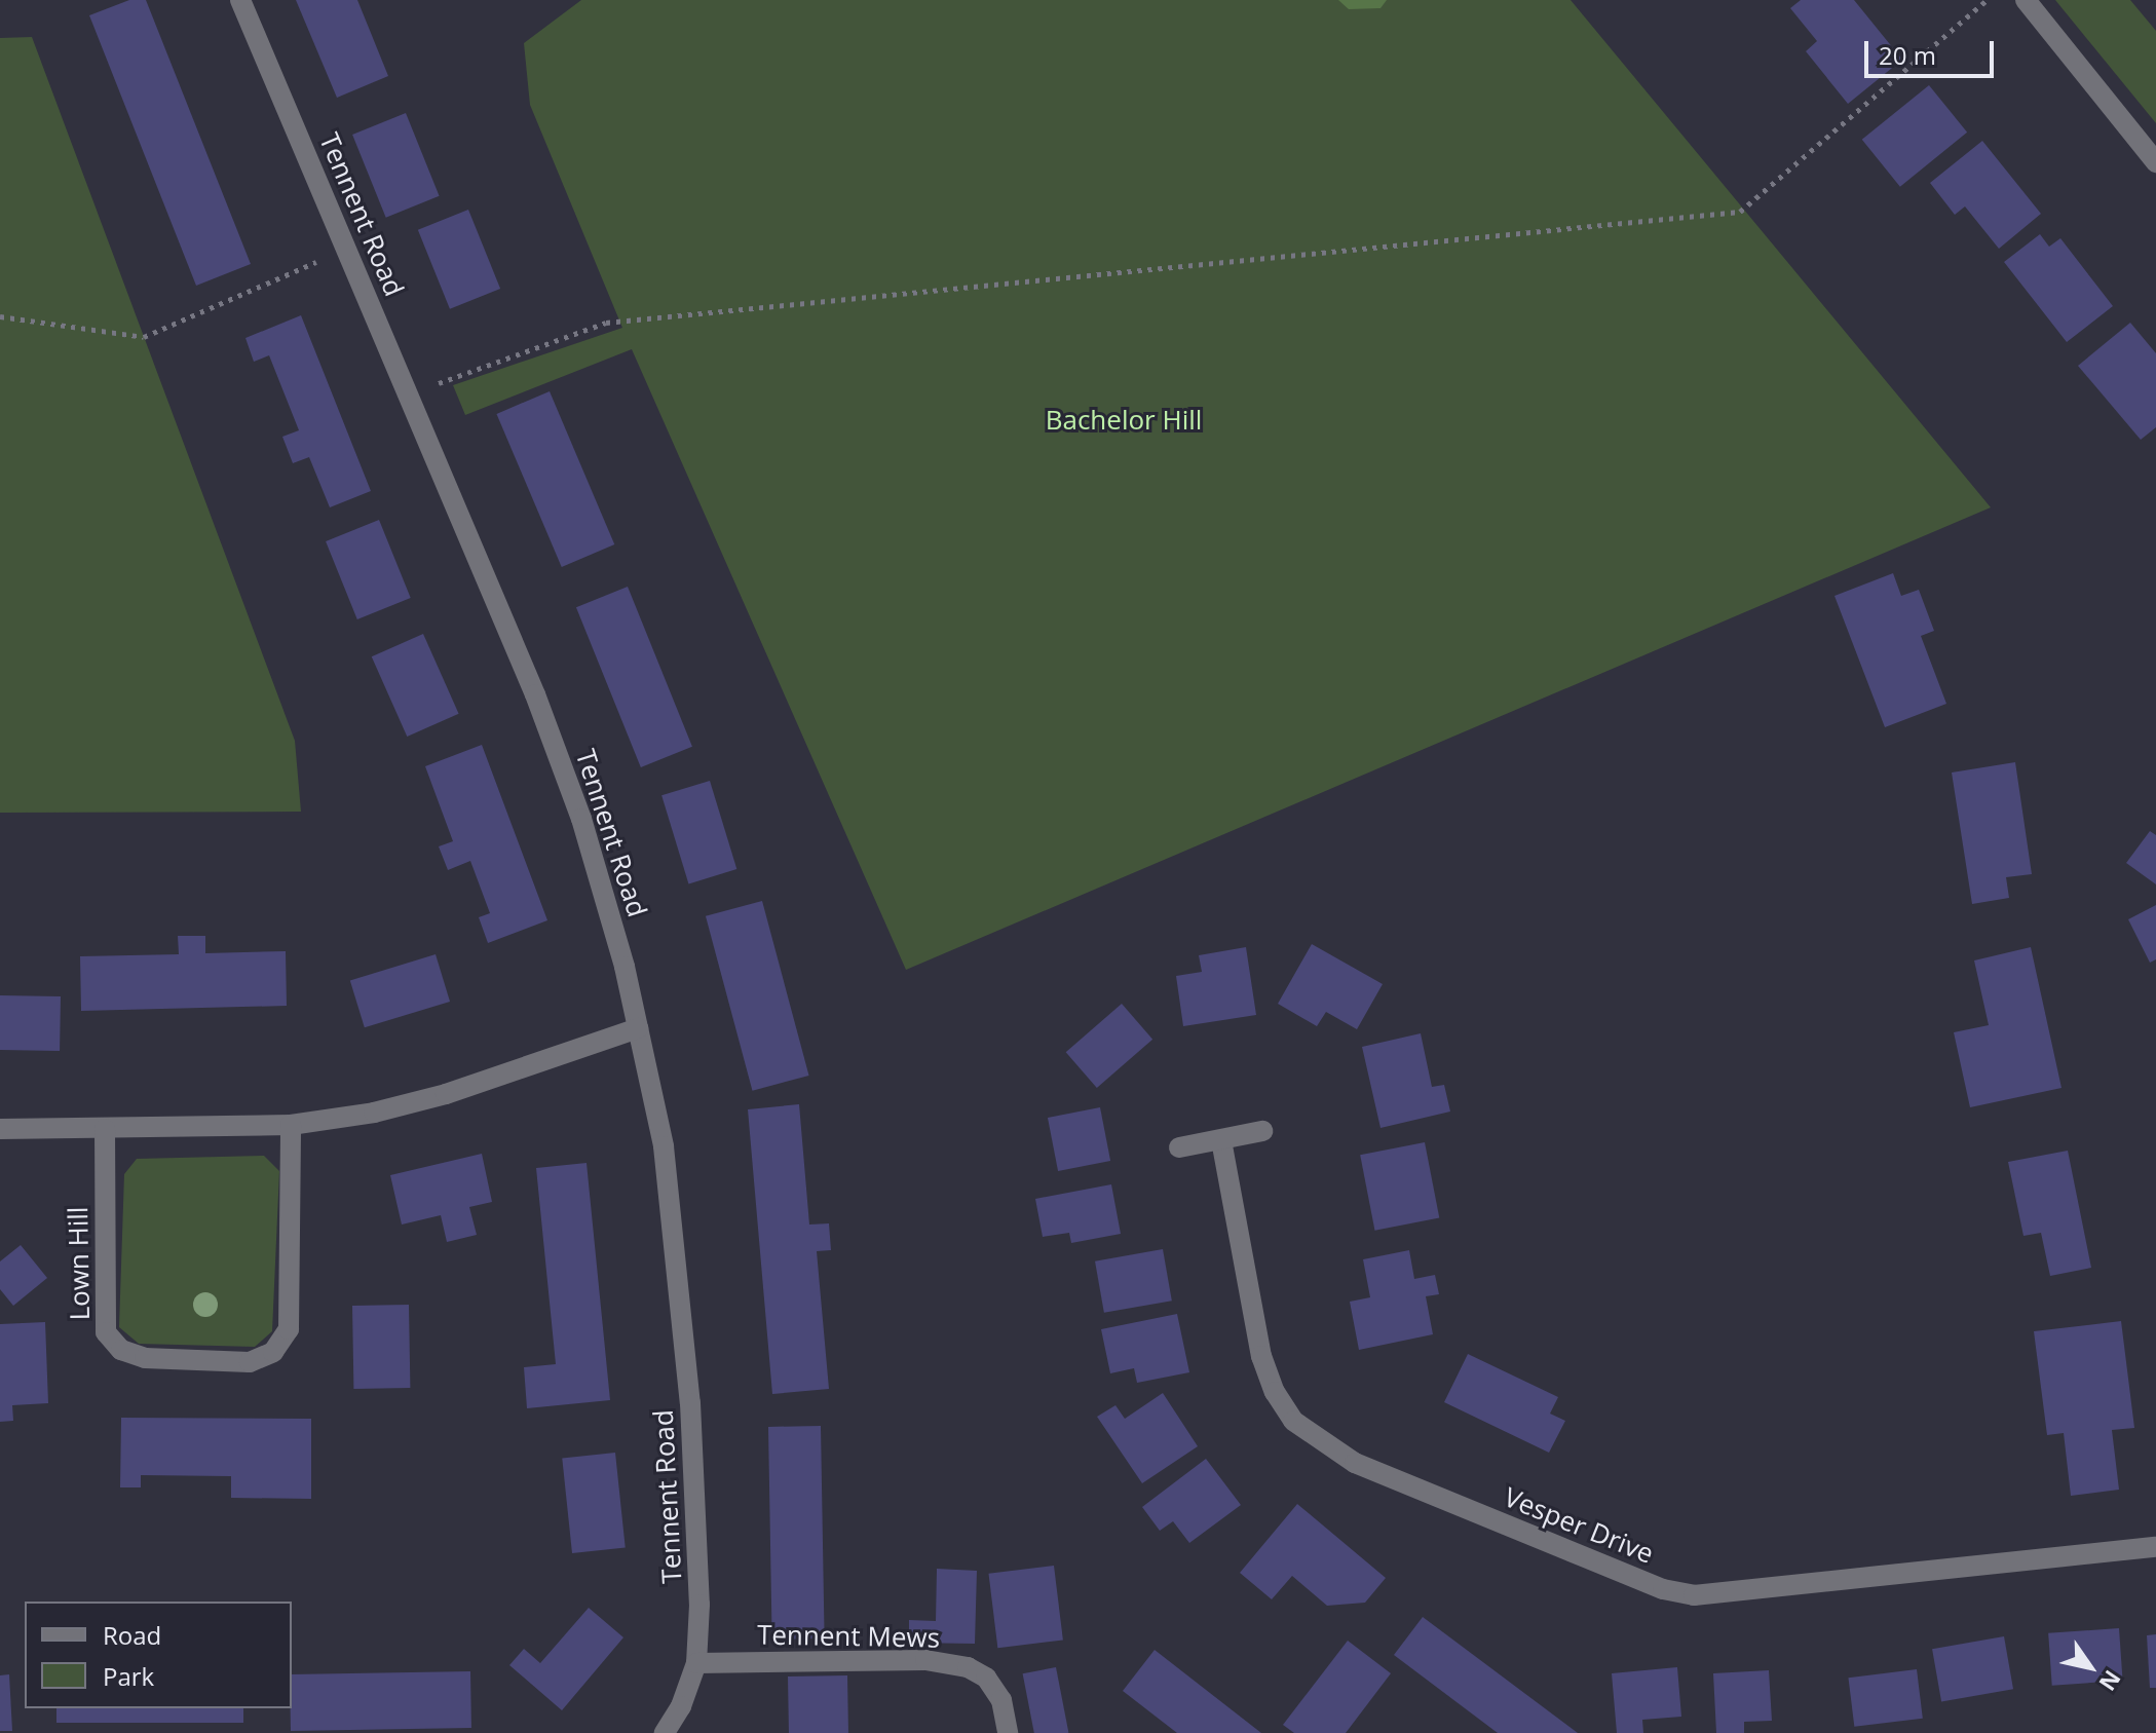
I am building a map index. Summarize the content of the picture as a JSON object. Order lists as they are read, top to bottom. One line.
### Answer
{"streets":{"street":["Tennent Road","Lown Hill","Vesper Drive","Tennent Mews"]},"crossings":[["Tennent Road","Tennent Mews"]],"parks":["Bachelor Hill"],"legend":["Road","Park"],"scale_bar":"20 m","north":"bottom right"}
